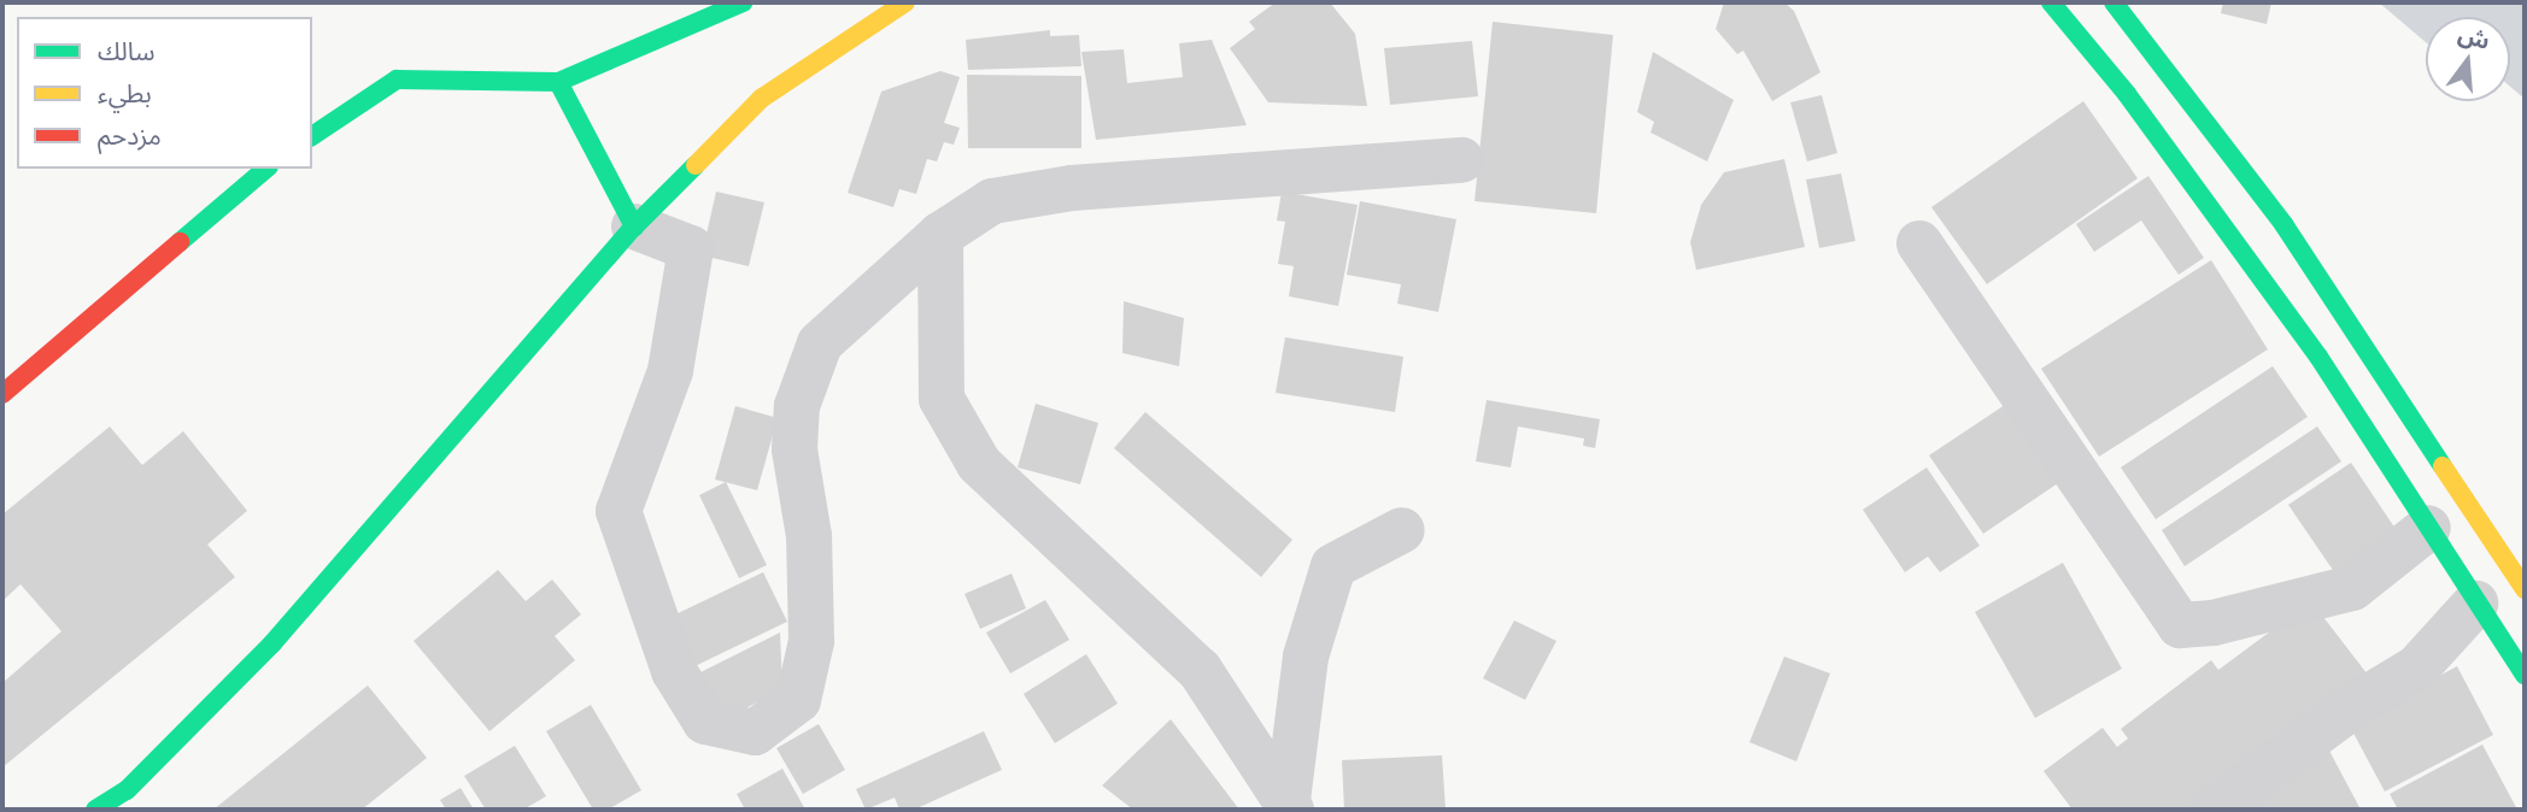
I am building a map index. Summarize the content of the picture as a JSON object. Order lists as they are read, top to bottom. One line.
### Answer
{"legend":["سالك","بطيء","مزدحم"],"north":"top"}
